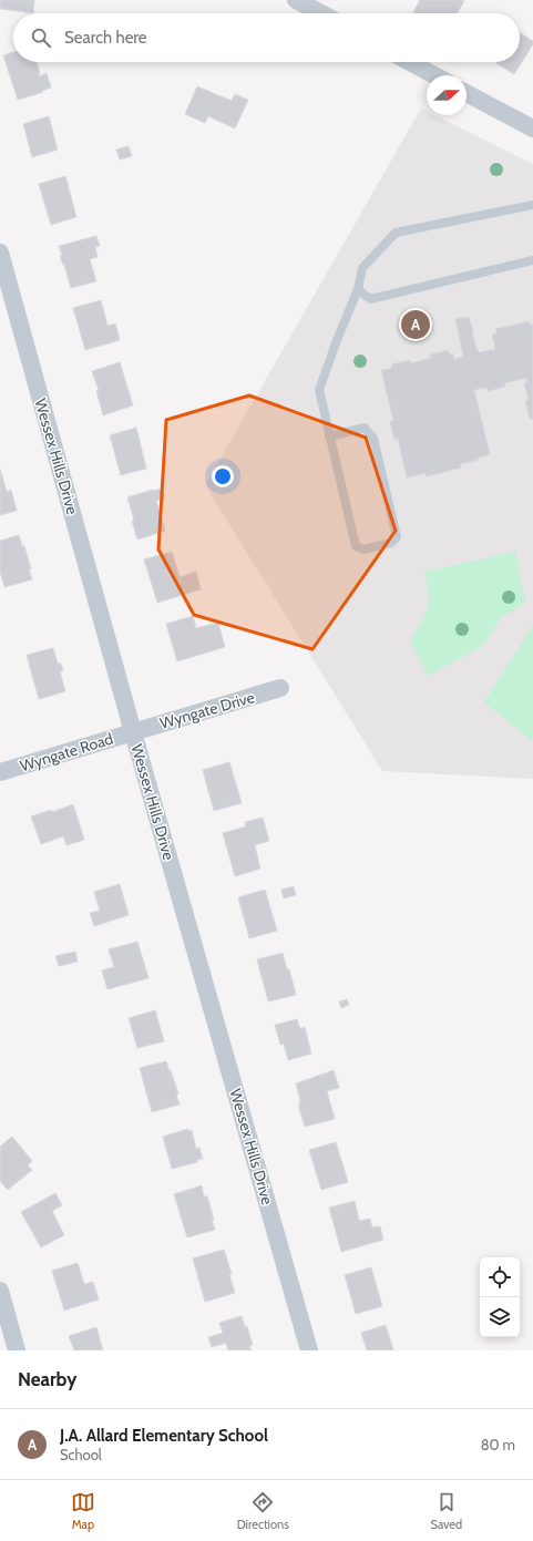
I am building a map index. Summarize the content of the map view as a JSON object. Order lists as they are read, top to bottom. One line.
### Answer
{"streets":{"street":["Wessex Hills Drive","Wyngate Drive","Wyngate Road"]},"crossings":[["Wessex Hills Drive","Wyngate Drive"],["Wessex Hills Drive","Wyngate Road"],["Wyngate Drive","Wyngate Road"]],"north":"right","page":{"search":"Search here","pins":"A","heading":"Nearby","list":[{"mark":"A","name":"J.A. Allard Elementary School","note":"School","value":"80 m"}],"nav":["Map","Directions","Saved"]}}
